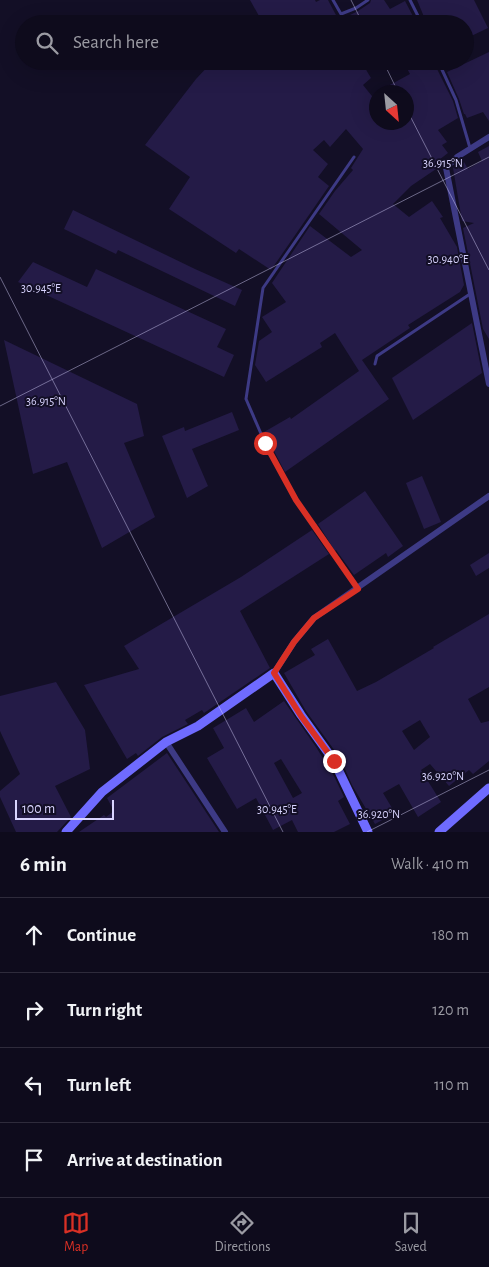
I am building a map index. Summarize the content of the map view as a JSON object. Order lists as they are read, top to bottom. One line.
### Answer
{"scale_bar":"100 m","north":"bottom right","page":{"search":"Search here","scale":"100 m","heading":["6 min","Walk · 410 m"],"list":[["Continue","180 m"],["Turn right","120 m"],["Turn left","110 m"],"Arrive at destination"],"nav":["Map","Directions","Saved"]},"coordinates":["36.915°N","30.940°E","30.945°E","36.920°N"]}
